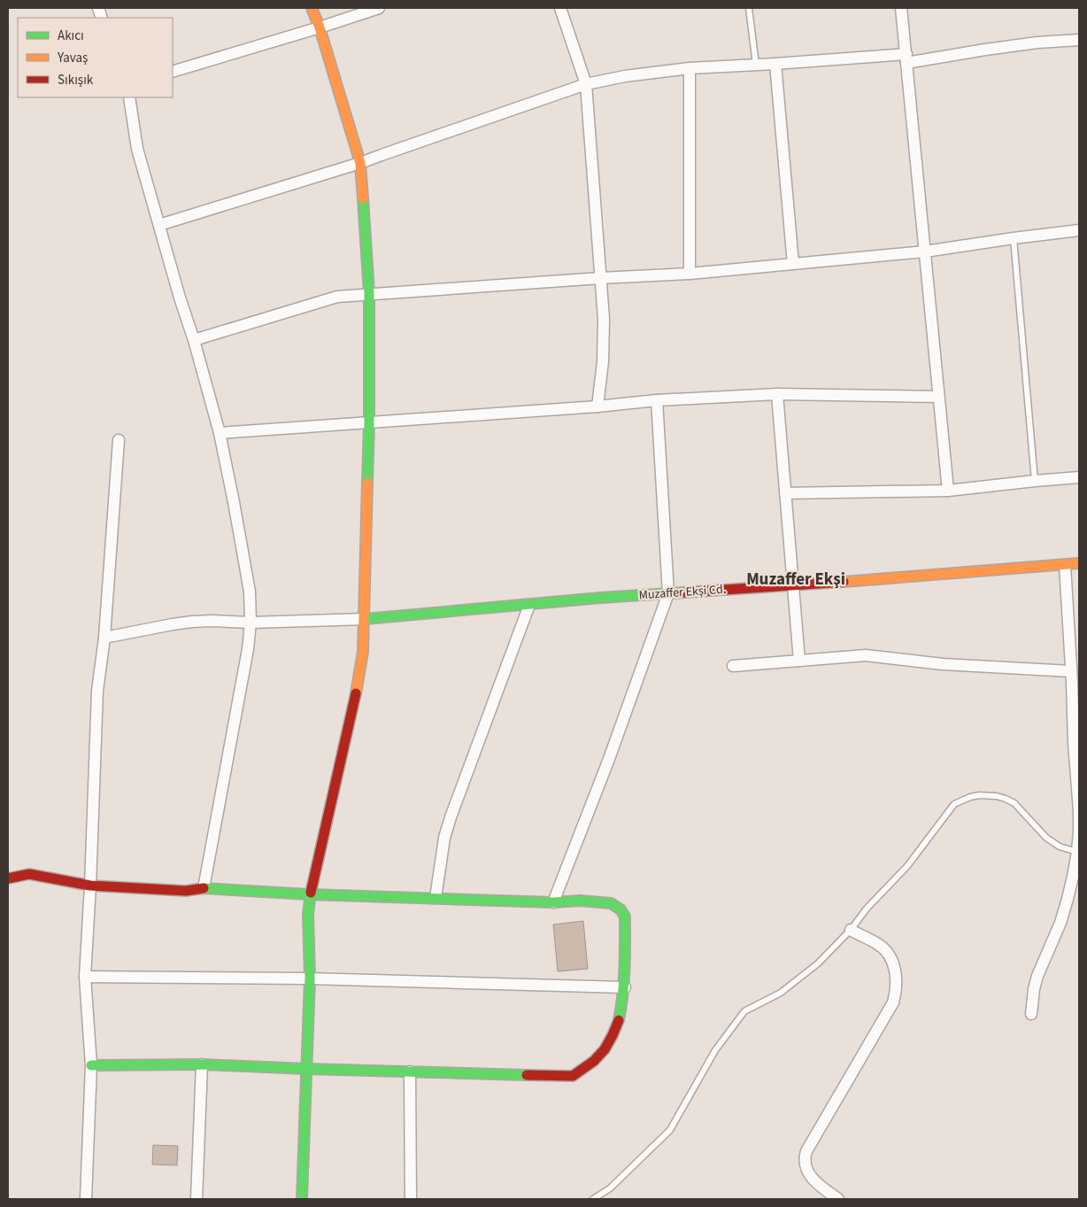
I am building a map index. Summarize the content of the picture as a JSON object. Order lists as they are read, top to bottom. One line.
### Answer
{"streets":{"street":["Muzaffer Ekşi Cd."]},"districts":["Muzaffer Ekşi"],"legend":["Akıcı","Yavaş","Sıkışık"]}
